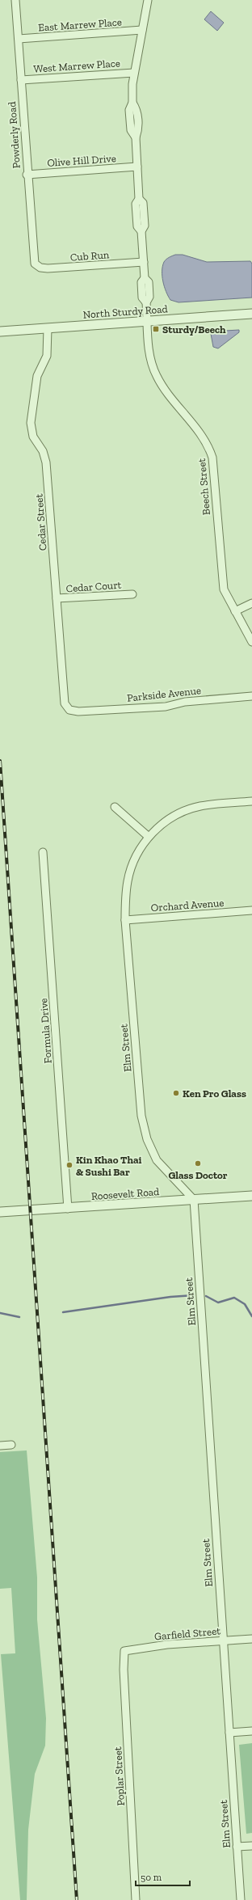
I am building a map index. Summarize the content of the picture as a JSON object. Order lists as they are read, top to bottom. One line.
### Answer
{"streets":{"street":["East Marrew Place","West Marrew Place","Powderly Road","Olive Hill Drive","Cub Run","North Sturdy Road","Beech Street","Cedar Street","Cedar Court","Parkside Avenue","Orchard Avenue","Formula Drive","Elm Street","Roosevelt Road","Garfield Street","Poplar Street"]},"crossings":[["East Marrew Place","Powderly Road"],["East Marrew Place","Beech Street"],["West Marrew Place","Powderly Road"],["West Marrew Place","Beech Street"],["Powderly Road","Olive Hill Drive"],["Powderly Road","Cub Run"],["Olive Hill Drive","Beech Street"],["Cub Run","Beech Street"],["North Sturdy Road","Beech Street"],["North Sturdy Road","Cedar Street"],["Cedar Street","Cedar Court"],["Cedar Street","Parkside Avenue"],["Orchard Avenue","Elm Street"],["Formula Drive","Roosevelt Road"],["Elm Street","Roosevelt Road"],["Elm Street","Garfield Street"],["Garfield Street","Poplar Street"]],"places":{"transit":["Sturdy/Beech"],"other":["Ken Pro Glass","Glass Doctor","Kin Khao Thai & Sushi Bar"]},"scale_bar":"50 m"}
